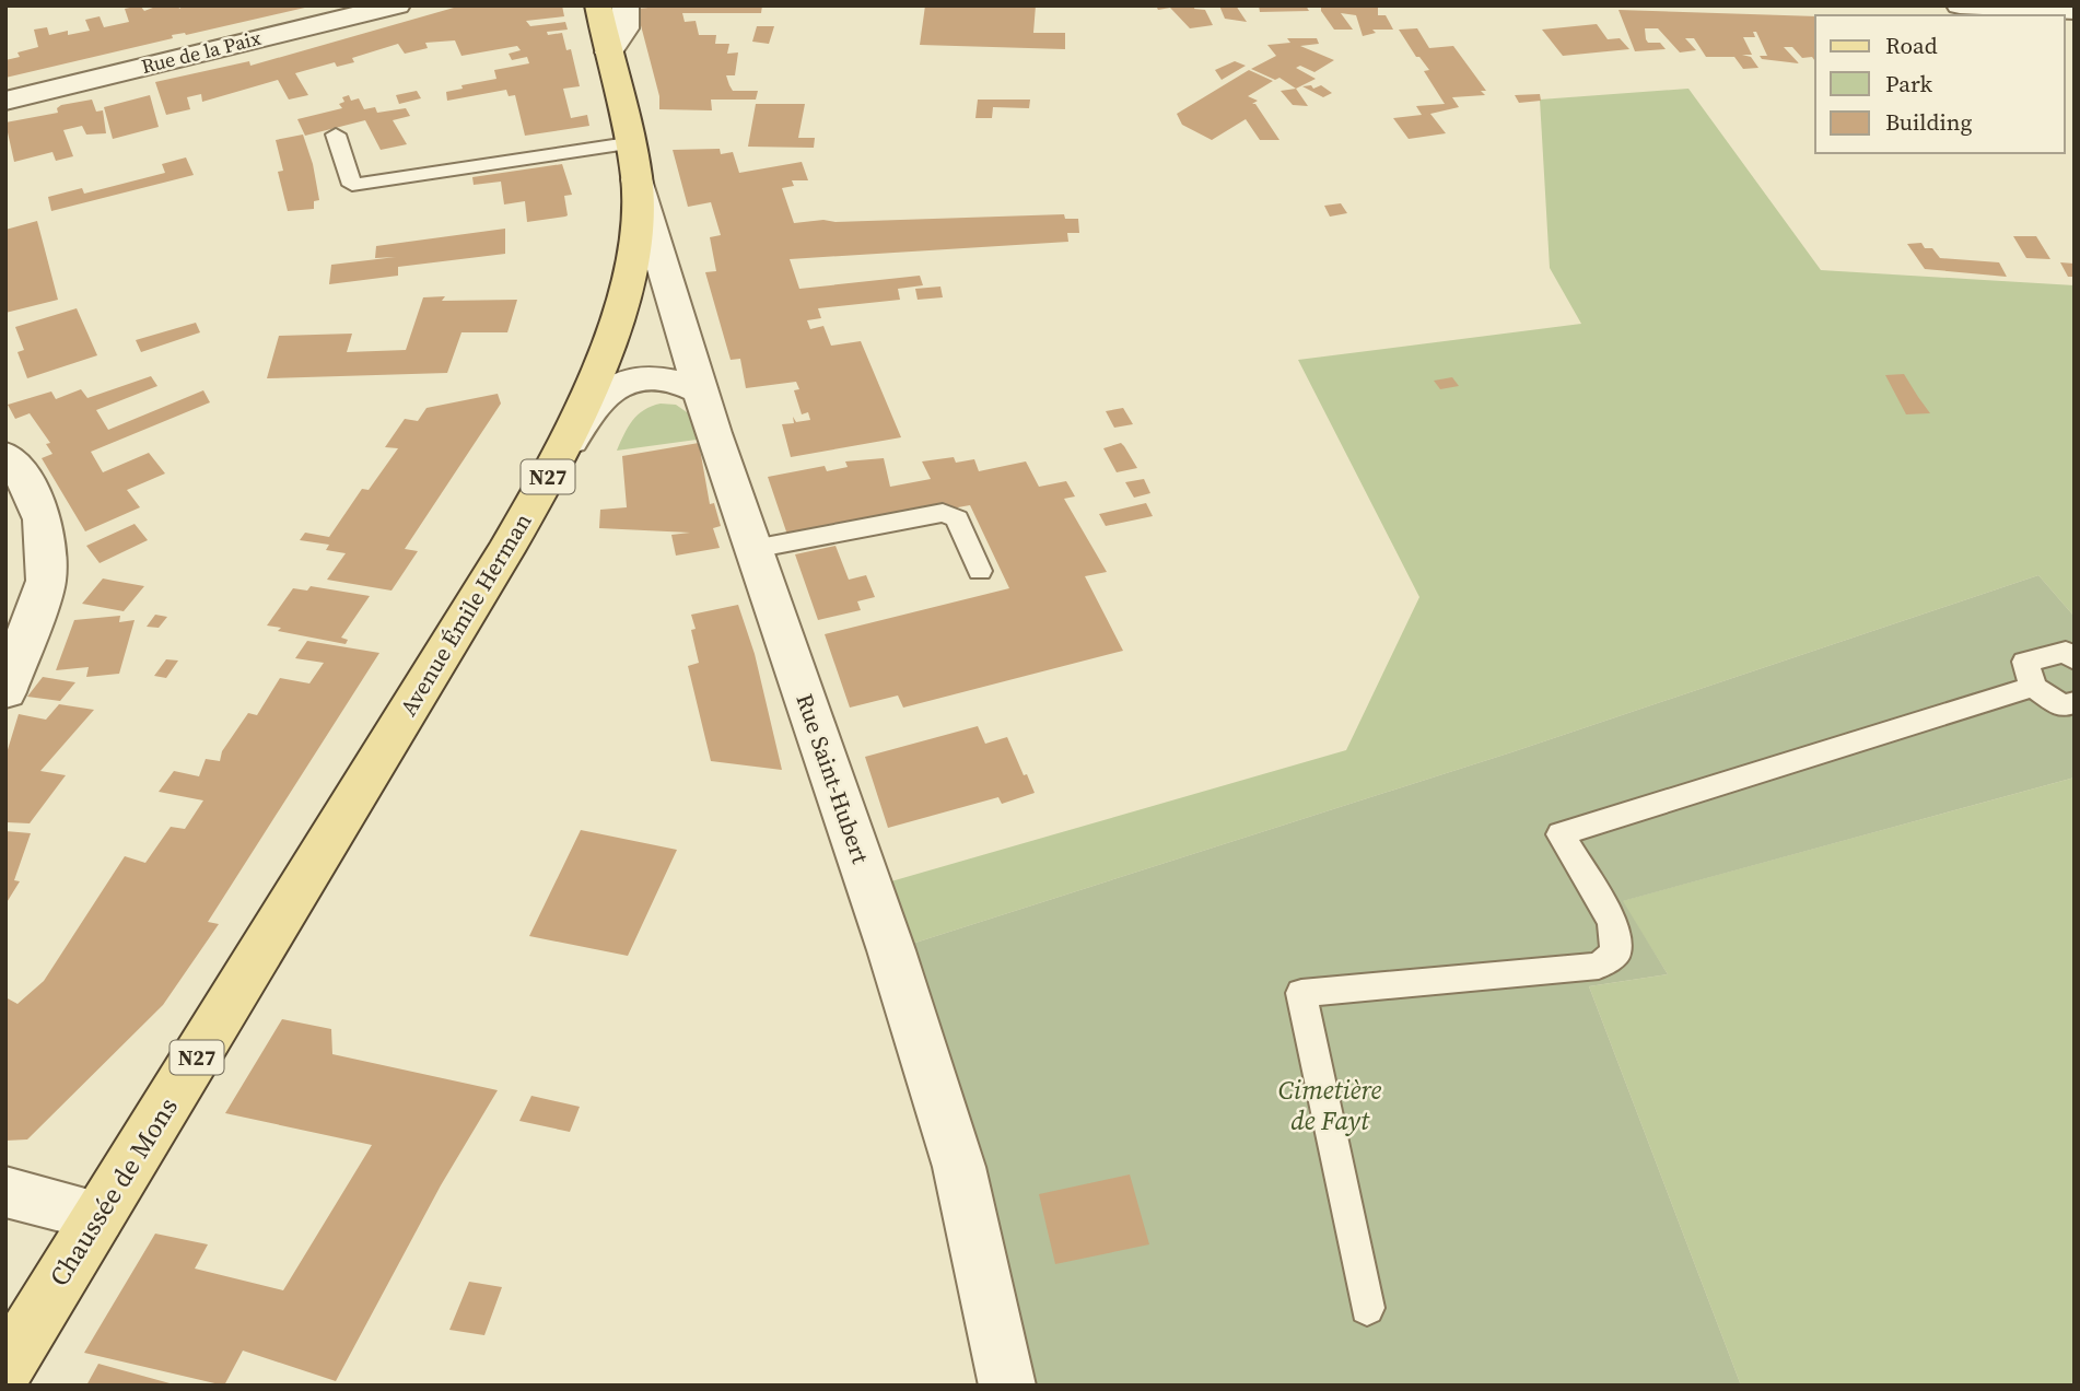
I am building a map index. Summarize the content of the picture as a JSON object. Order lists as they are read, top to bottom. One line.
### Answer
{"streets":{"main road":["N27","Avenue Émile Herman","Chaussée de Mons"],"street":["Rue de la Paix","Rue Saint-Hubert"]},"crossings":[["Avenue Émile Herman","Rue Saint-Hubert"],["Avenue Émile Herman","Chaussée de Mons"]],"parks":["Cimetière de Fayt"],"legend":["Road","Park","Building"]}
